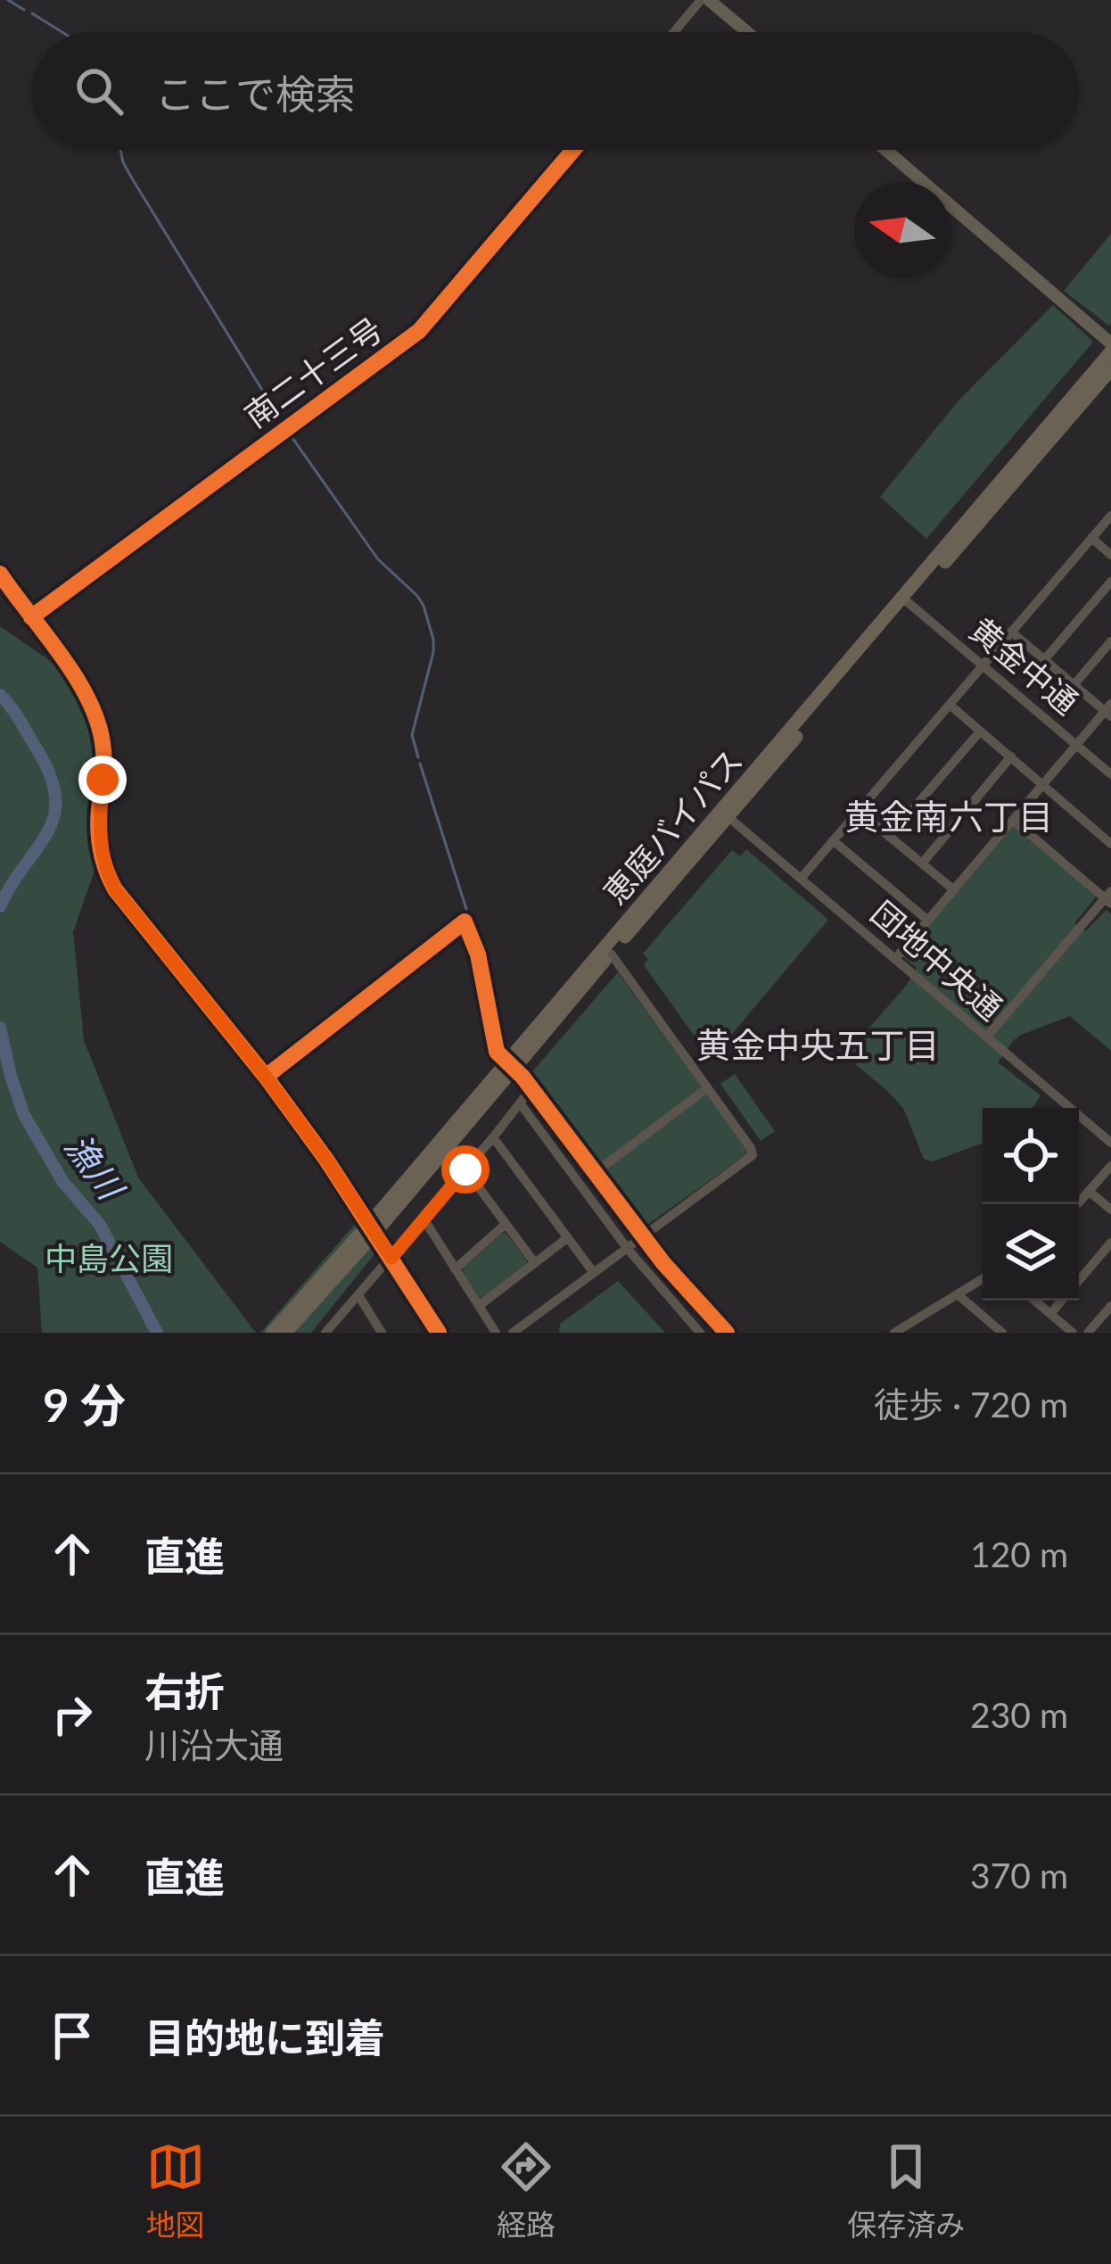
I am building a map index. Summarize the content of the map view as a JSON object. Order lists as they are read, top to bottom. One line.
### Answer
{"streets":{"highway":["恵庭バイパス"],"street":["南二十三号","黄金中通","団地中央通"]},"crossings":[["黄金中通","恵庭バイパス"],["恵庭バイパス","団地中央通"]],"districts":["黄金南六丁目","黄金中央五丁目"],"water":["漁川"],"parks":["中島公園"],"north":"left","page":{"search":"ここで検索","heading":["9 分","徒歩 · 720 m"],"list":[["直進","120 m"],["右折","川沿大通","230 m"],["直進","370 m"],"目的地に到着"],"nav":["地図","経路","保存済み"]}}
